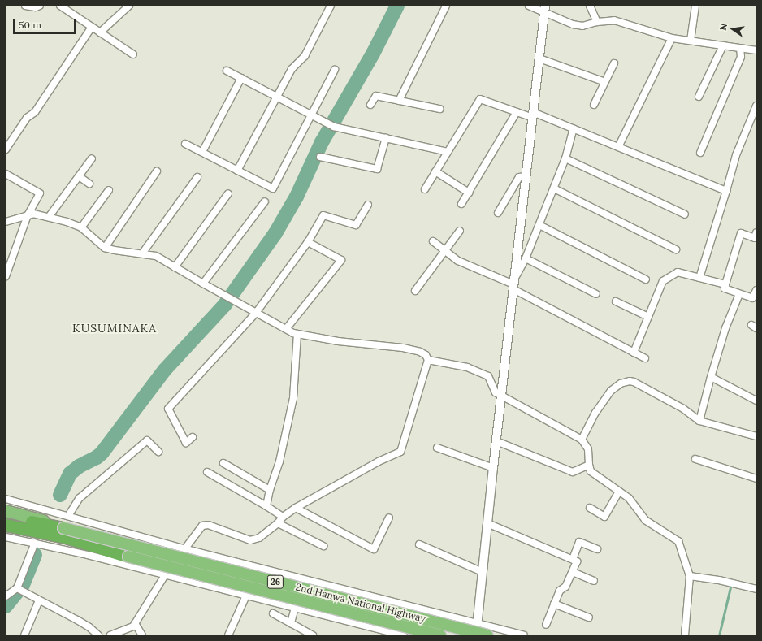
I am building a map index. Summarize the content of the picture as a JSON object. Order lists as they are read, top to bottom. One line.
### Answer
{"streets":{"highway":["26","2nd Hanwa National Highway"]},"crossings":[["26","2nd Hanwa National Highway"]],"districts":["KUSUMINAKA"],"scale_bar":"50 m","north":"left"}
